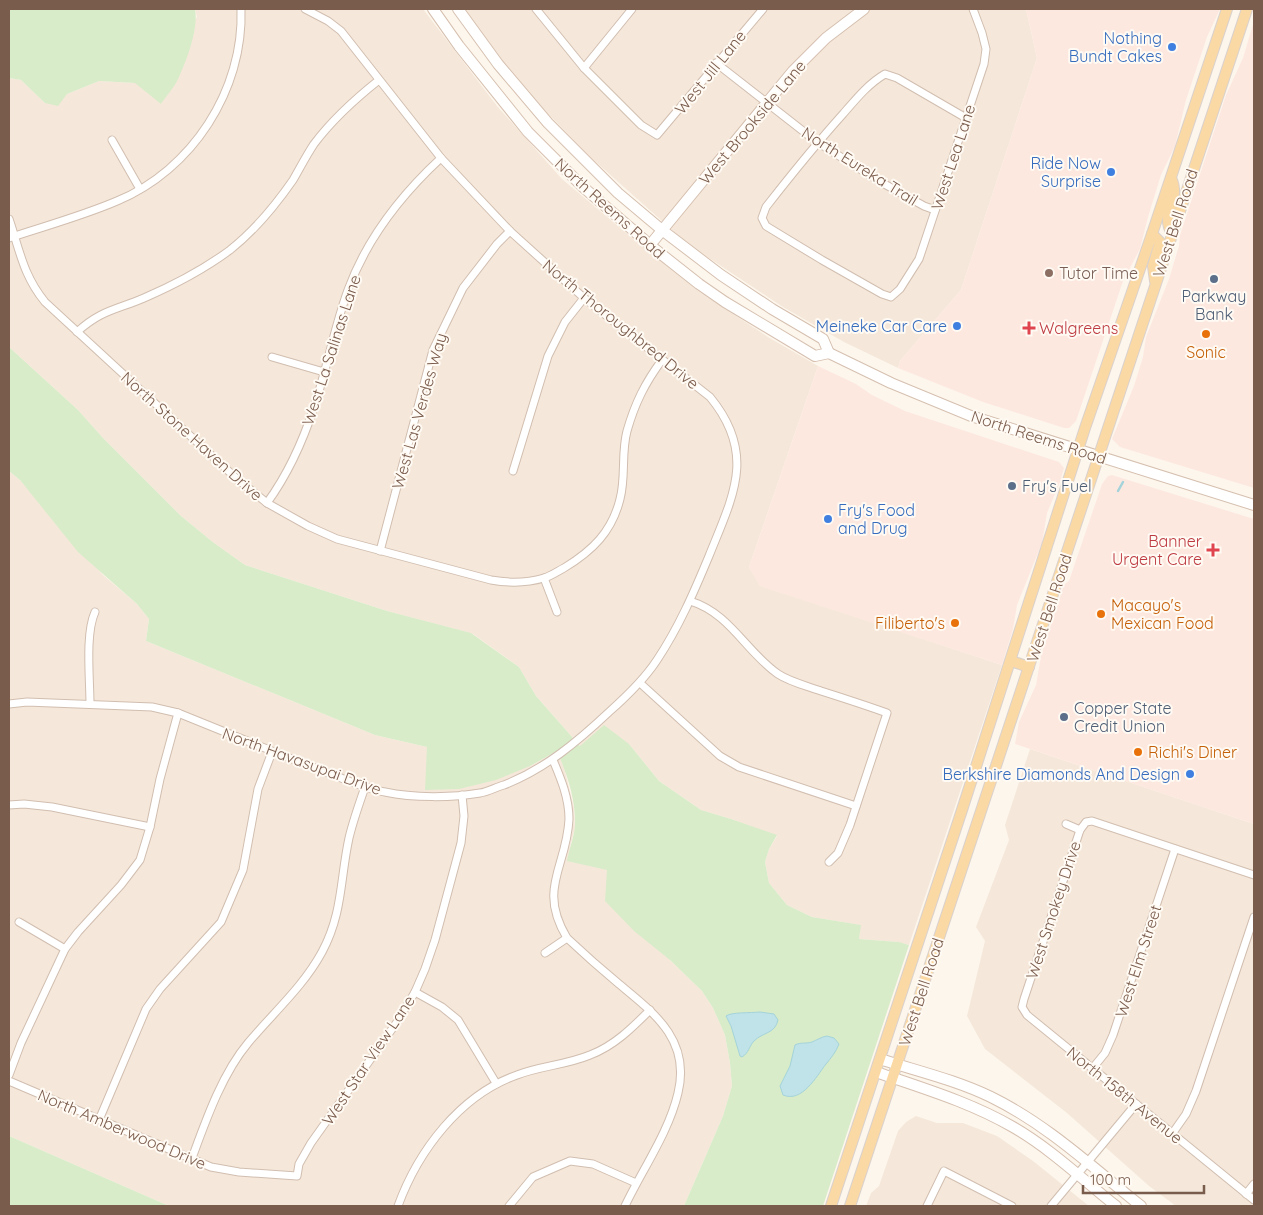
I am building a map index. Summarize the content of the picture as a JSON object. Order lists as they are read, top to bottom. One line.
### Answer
{"streets":{"main road":["West Brookside Lane","North Reems Road","West Bell Road"],"street":["West Jill Lane","West Lea Lane","North Eureka Trail","North Thoroughbred Drive","West La Salinas Lane","West Las Verdes Way","North Stone Haven Drive","North Havasupai Drive","West Smokey Drive","West Elm Street","West Star View Lane","North 158th Avenue","North Amberwood Drive"]},"crossings":[["West Jill Lane","North Eureka Trail"],["West Brookside Lane","North Eureka Trail"],["West Brookside Lane","North Reems Road"],["West Lea Lane","North Eureka Trail"],["North Reems Road","West Bell Road"],["North Thoroughbred Drive","West La Salinas Lane"],["North Thoroughbred Drive","West Las Verdes Way"],["North Thoroughbred Drive","North Stone Haven Drive"],["North Thoroughbred Drive","North Havasupai Drive"],["West La Salinas Lane","North Stone Haven Drive"],["West Las Verdes Way","North Stone Haven Drive"],["North Havasupai Drive","West Star View Lane"],["West Smokey Drive","West Elm Street"],["West Smokey Drive","North 158th Avenue"],["West Elm Street","North 158th Avenue"],["West Star View Lane","North Amberwood Drive"]],"places":{"other":["Nothing Bundt Cakes","Ride Now Surprise","Tutor Time","Parkway Bank","Meineke Car Care","Sonic","Fry's Fuel","Fry's Food and Drug","Macayo's Mexican Food","Filiberto's","Copper State Credit Union","Richi's Diner","Berkshire Diamonds And Design"],"health":["Walgreens","Banner Urgent Care"]},"scale_bar":"100 m"}
